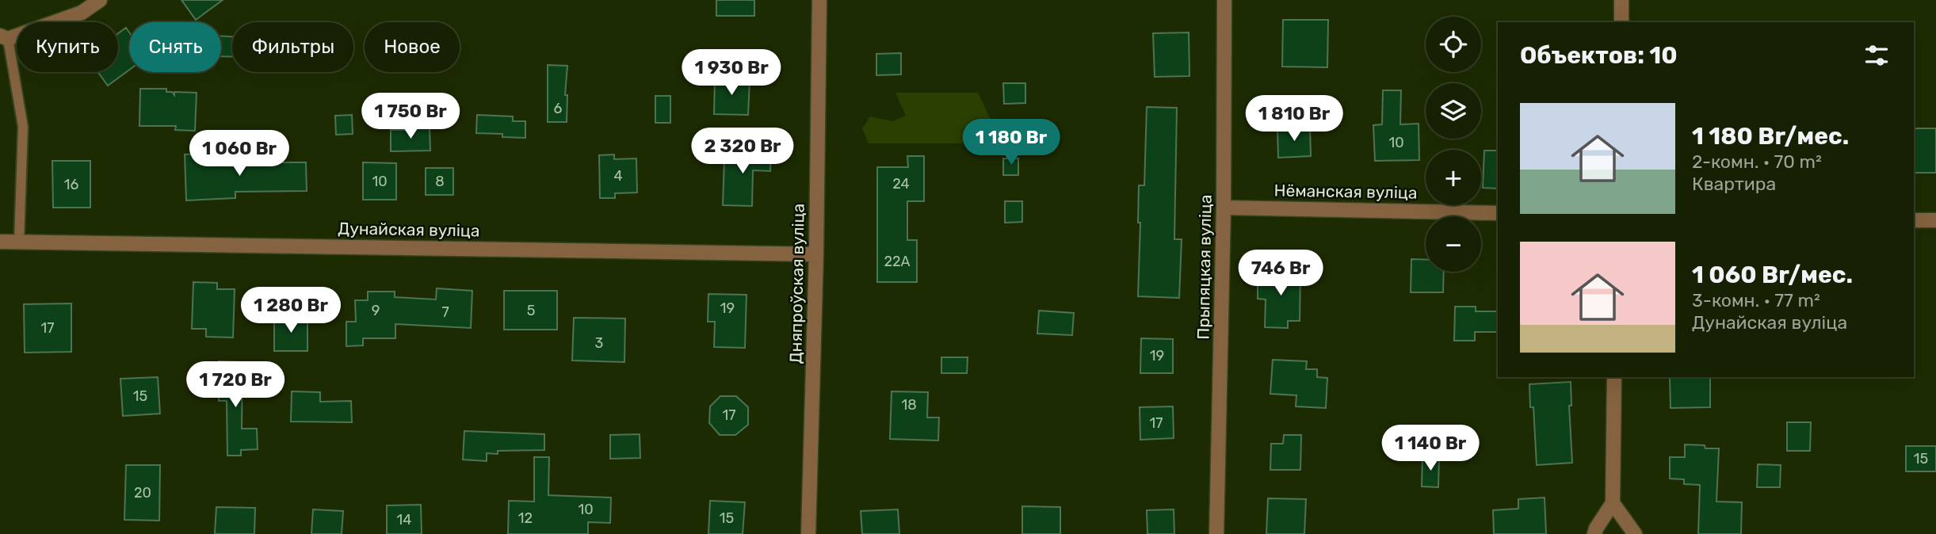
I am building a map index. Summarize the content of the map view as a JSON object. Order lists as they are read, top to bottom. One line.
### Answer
{"streets":{"street":["Нёманская вуліца","Дунайская вуліца","Прыпяцкая вуліца","Дняпроўская вуліца"]},"crossings":[["Нёманская вуліца","Прыпяцкая вуліца"],["Дунайская вуліца","Дняпроўская вуліца"]],"house_numbers":["6","10","4","10","8","24","16","22А","19","9","5","7","17","3","19","15","18","17","17","15","20","10","12","15","14"],"page":{"map_buttons":["+","−"],"chip":["Купить","Снять","Фильтры","Новое"],"heading":"Объектов: 10","price":["1 930 Br","1 750 Br","1 810 Br","1 180 Br","2 320 Br","1 060 Br","746 Br","1 280 Br","1 720 Br","1 140 Br"],"list":[{"name":"1 180 Br/мес.","note":"2-комн. · 70 m² · Квартира"},{"name":"1 060 Br/мес.","note":"3-комн. · 77 m² · Дунайская вуліца"}]}}
